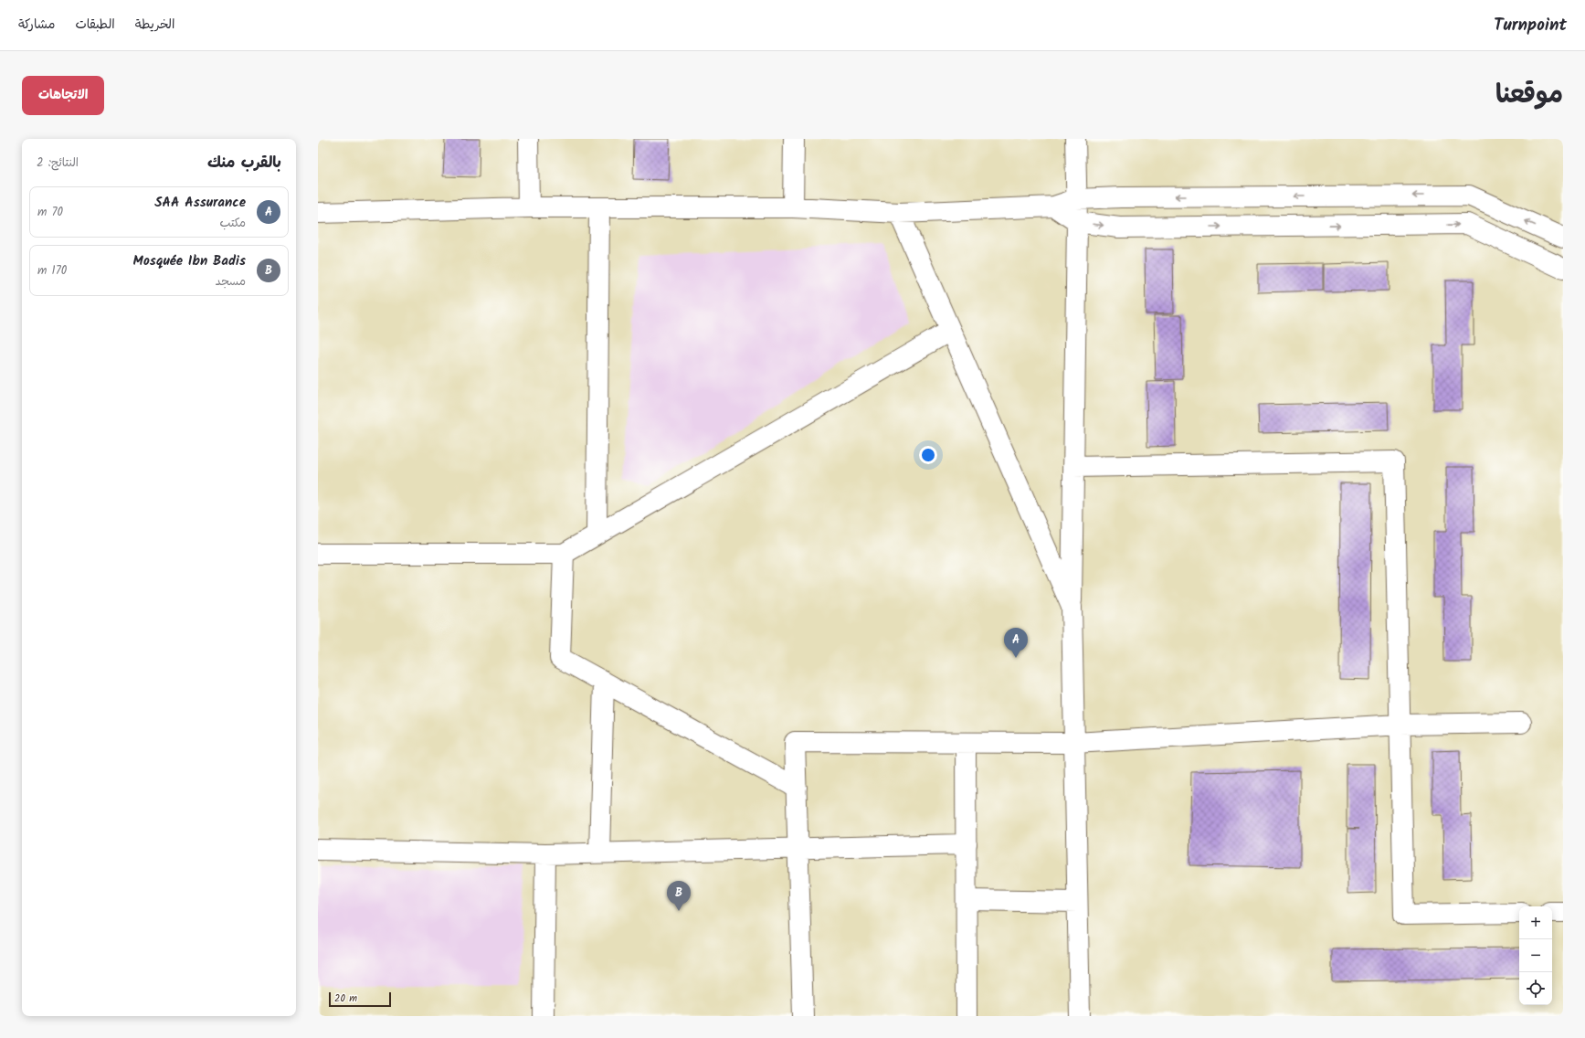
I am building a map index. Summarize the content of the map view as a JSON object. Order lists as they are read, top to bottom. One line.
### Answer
{"scale_bar":"20 m","page":{"header":"Turnpoint","nav":["الخريطة","الطبقات","مشاركة"],"title":"موقعنا","buttons":"الاتجاهات","heading":["بالقرب منك","النتائج: 2"],"list":[{"mark":"A","name":"SAA Assurance","note":"مكتب","value":"70 m"},{"mark":"B","name":"Mosquée Ibn Badis","note":"مسجد","value":"170 m"}],"pins":["A","B"],"map_buttons":["+","−"],"scale":"20 m"}}
